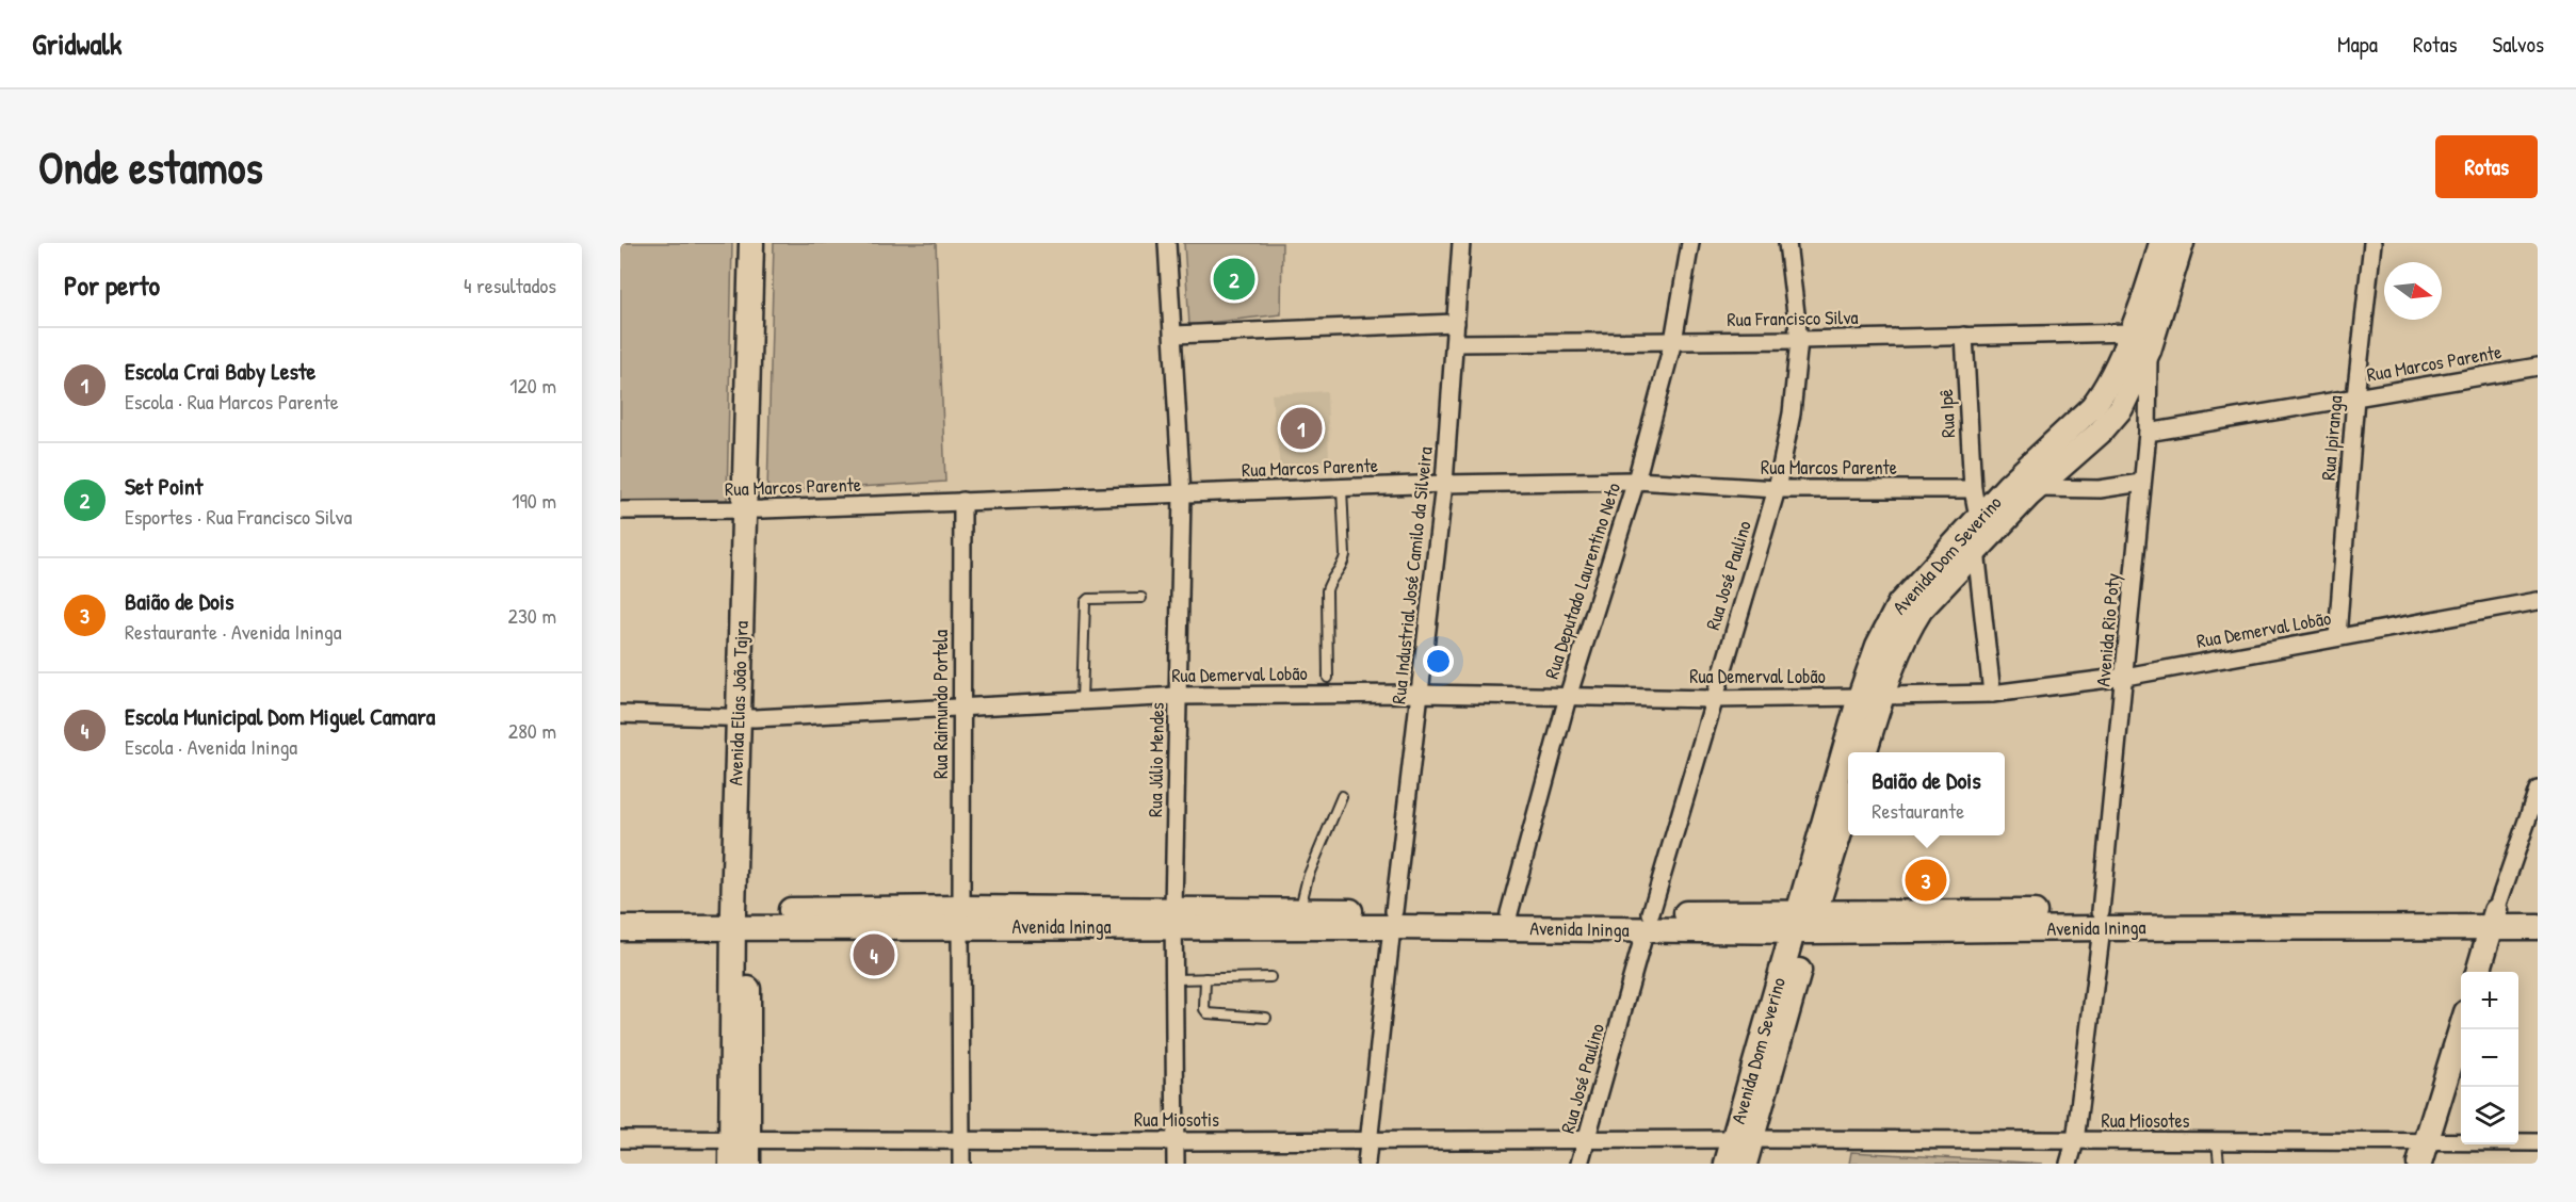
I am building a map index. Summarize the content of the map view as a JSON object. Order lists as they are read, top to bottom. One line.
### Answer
{"streets":{"main road":["Avenida Dom Severino","Avenida Elias João Tajra","Avenida Ininga"],"street":["Rua Francisco Silva","Rua Marcos Parente","Rua Ipê","Rua Ipiranga","Rua Industrial José Camilo da Silveira","Rua José Paulino","Rua Deputado Laurentino Neto","Avenida Rio Poty","Rua Demerval Lobão","Rua Raimundo Portela","Rua Júlio Mendes","Rua Miosotis","Rua Miosotes"]},"crossings":[["Rua Francisco Silva","Rua Ipê"],["Rua Francisco Silva","Avenida Dom Severino"],["Rua Francisco Silva","Rua Industrial José Camilo da Silveira"],["Rua Francisco Silva","Rua José Paulino"],["Rua Francisco Silva","Rua Deputado Laurentino Neto"],["Rua Marcos Parente","Rua Ipê"],["Rua Marcos Parente","Rua Ipiranga"],["Rua Marcos Parente","Rua Industrial José Camilo da Silveira"],["Rua Marcos Parente","Rua José Paulino"],["Rua Marcos Parente","Rua Deputado Laurentino Neto"],["Rua Marcos Parente","Avenida Rio Poty"],["Rua Marcos Parente","Avenida Elias João Tajra"],["Rua Marcos Parente","Rua Raimundo Portela"],["Rua Marcos Parente","Rua Júlio Mendes"],["Rua Ipiranga","Rua Demerval Lobão"],["Avenida Dom Severino","Avenida Rio Poty"],["Avenida Dom Severino","Rua Demerval Lobão"],["Avenida Dom Severino","Avenida Ininga"],["Avenida Dom Severino","Rua Miosotis"],["Avenida Dom Severino","Rua Miosotes"],["Rua Industrial José Camilo da Silveira","Rua Demerval Lobão"],["Rua Industrial José Camilo da Silveira","Avenida Ininga"],["Rua Industrial José Camilo da Silveira","Rua Miosotis"],["Rua José Paulino","Rua Demerval Lobão"],["Rua José Paulino","Avenida Ininga"],["Rua José Paulino","Rua Miosotis"],["Rua Deputado Laurentino Neto","Rua Demerval Lobão"],["Rua Deputado Laurentino Neto","Avenida Ininga"],["Avenida Rio Poty","Rua Demerval Lobão"],["Avenida Rio Poty","Avenida Ininga"],["Avenida Rio Poty","Rua Miosotes"],["Rua Demerval Lobão","Avenida Elias João Tajra"],["Rua Demerval Lobão","Rua Raimundo Portela"],["Rua Demerval Lobão","Rua Júlio Mendes"],["Avenida Elias João Tajra","Avenida Ininga"],["Avenida Elias João Tajra","Rua Miosotis"],["Rua Raimundo Portela","Avenida Ininga"],["Rua Raimundo Portela","Rua Miosotis"],["Rua Júlio Mendes","Avenida Ininga"],["Rua Júlio Mendes","Rua Miosotis"],["Rua Miosotis","Rua Miosotes"]],"north":"right","page":{"header":"Gridwalk","nav":["Mapa","Rotas","Salvos"],"buttons":"Rotas","title":"Onde estamos","heading":["Por perto","4 resultados"],"pins":["2","1","3","4"],"list":[{"mark":"1","name":"Escola Crai Baby Leste","note":"Escola · Rua Marcos Parente","value":"120 m"},{"mark":"2","name":"Set Point","note":"Esportes · Rua Francisco Silva","value":"190 m"},{"mark":"3","name":"Baião de Dois","note":"Restaurante · Avenida Ininga","value":"230 m"},{"mark":"4","name":"Escola Municipal Dom Miguel Camara","note":"Escola · Avenida Ininga","value":"280 m"}],"popup":["Baião de Dois","Restaurante"],"map_buttons":["+","−"]}}
